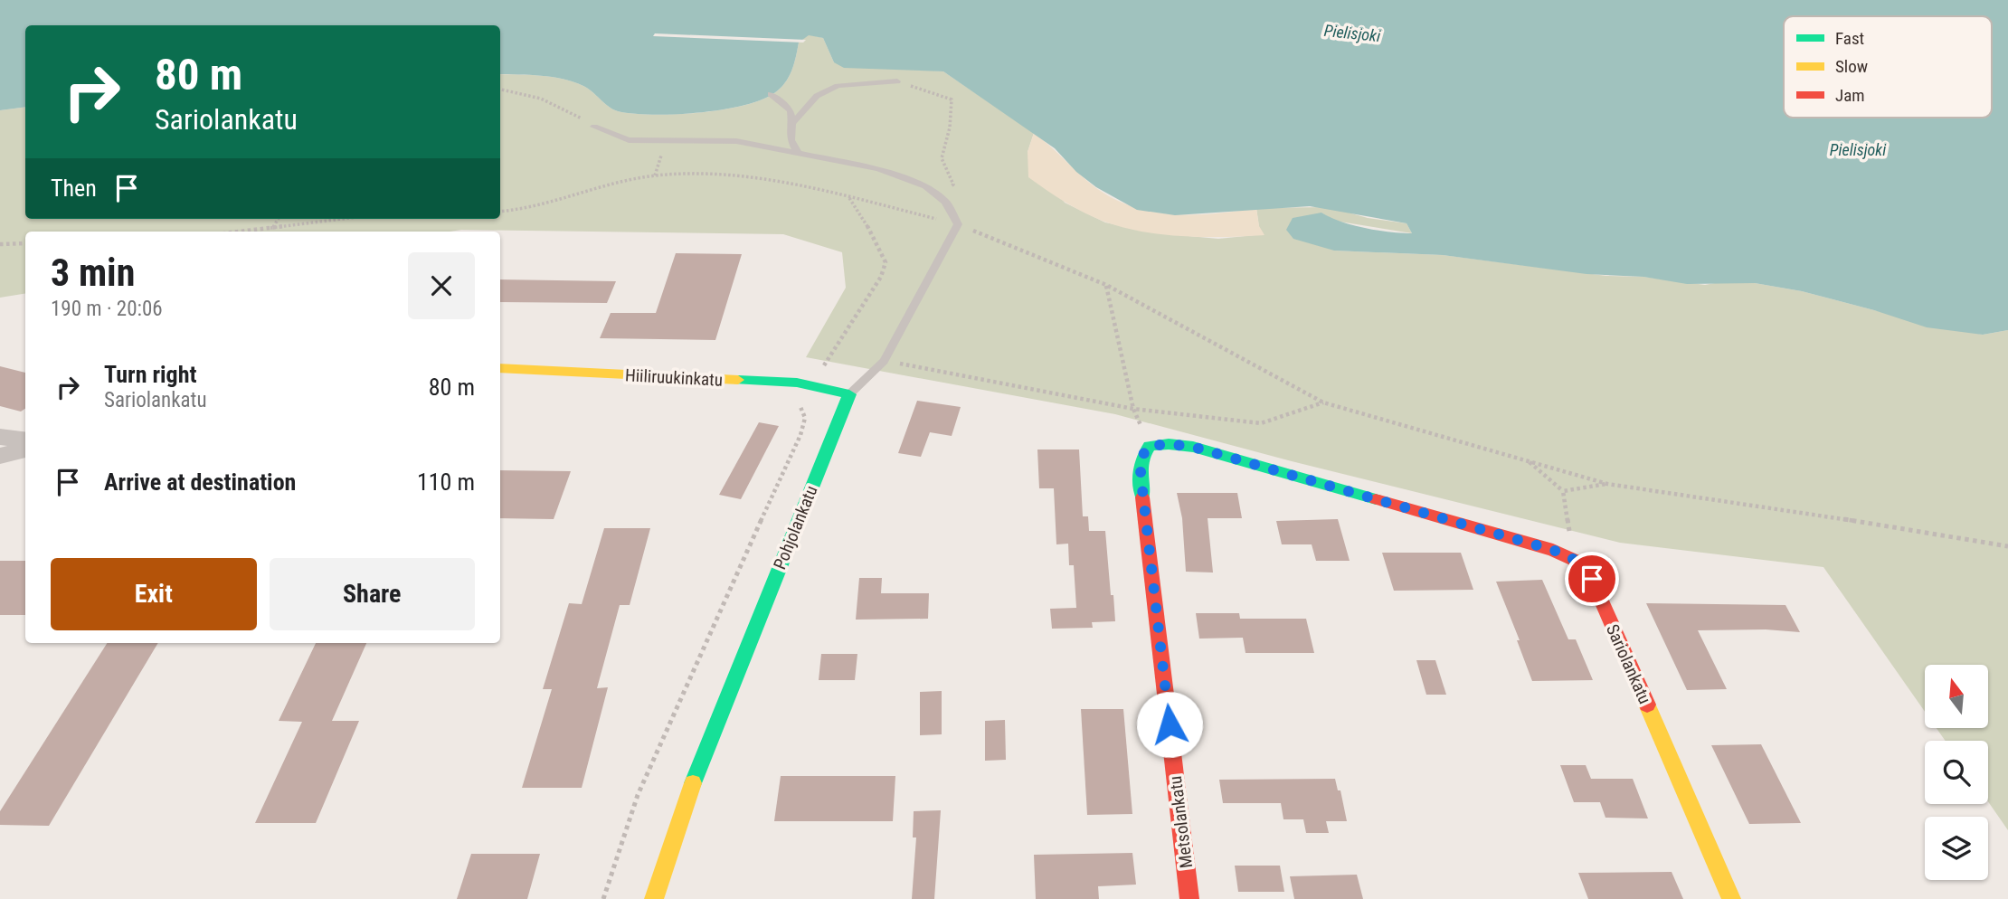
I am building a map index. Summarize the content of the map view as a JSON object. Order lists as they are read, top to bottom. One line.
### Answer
{"streets":{"street":["Hiiliruukinkatu","Pohjolankatu","Sariolankatu","Metsolankatu"]},"crossings":[["Hiiliruukinkatu","Pohjolankatu"],["Sariolankatu","Metsolankatu"]],"water":["Pielisjoki"],"legend":["Fast","Slow","Jam"],"north":"top","page":{"turn":["80 m","Sariolankatu"],"then":"Then","heading":["3 min","190 m · 20:06"],"list":[{"name":"Turn right","note":"Sariolankatu","value":"80 m"},{"name":"Arrive at destination","value":"110 m"}],"buttons":["Exit","Share"]}}
